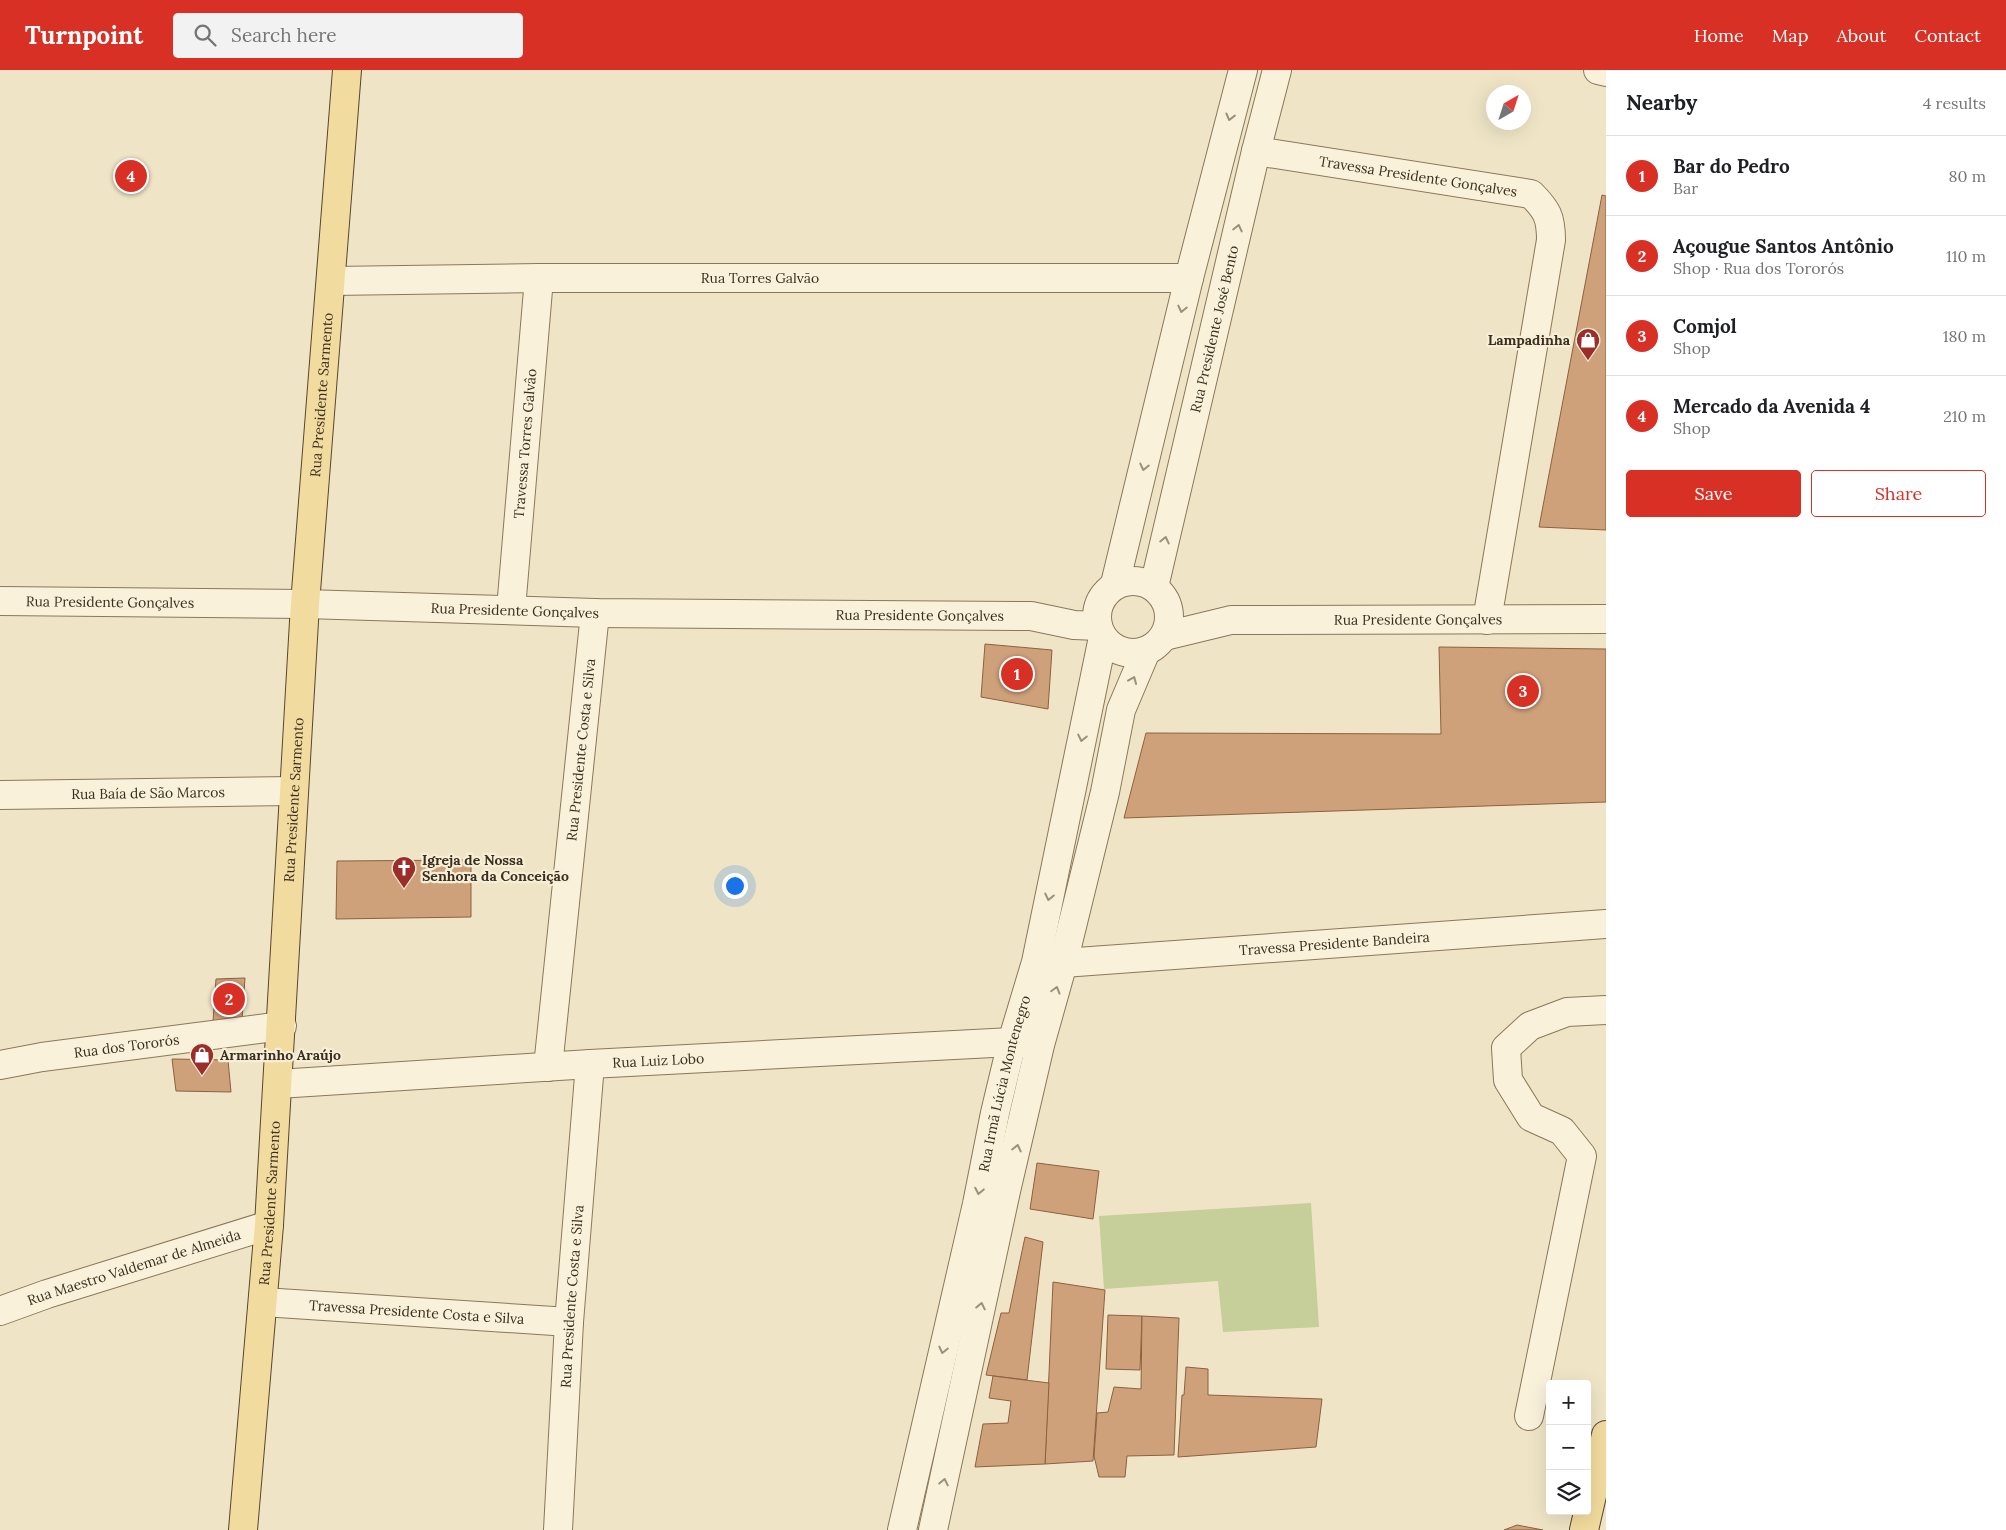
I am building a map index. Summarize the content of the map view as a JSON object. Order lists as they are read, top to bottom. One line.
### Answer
{"streets":{"main road":["Rua Presidente Sarmento"],"street":["Travessa Presidente Gonçalves","Rua Torres Galvão","Rua Presidente José Bento","Travessa Torres Galvâo","Rua Presidente Gonçalves","Rua Presidente Costa e Silva","Rua Baía de São Marcos","Travessa Presidente Bandeira","Rua dos Tororós","Rua Luiz Lobo","Rua Irmã Lúcia Montenegro","Rua Maestro Valdemar de Almeida","Travessa Presidente Costa e Silva"]},"crossings":[["Travessa Presidente Gonçalves","Rua Presidente José Bento"],["Travessa Presidente Gonçalves","Rua Presidente Gonçalves"],["Rua Torres Galvão","Rua Presidente Sarmento"],["Rua Torres Galvão","Travessa Torres Galvâo"],["Rua Presidente José Bento","Rua Presidente Gonçalves"],["Rua Presidente José Bento","Rua Irmã Lúcia Montenegro"],["Rua Presidente Sarmento","Rua Presidente Gonçalves"],["Rua Presidente Sarmento","Rua Baía de São Marcos"],["Rua Presidente Sarmento","Rua dos Tororós"],["Rua Presidente Sarmento","Rua Luiz Lobo"],["Rua Presidente Sarmento","Rua Maestro Valdemar de Almeida"],["Rua Presidente Sarmento","Travessa Presidente Costa e Silva"],["Travessa Torres Galvâo","Rua Presidente Gonçalves"],["Rua Presidente Gonçalves","Rua Presidente Costa e Silva"],["Rua Presidente Gonçalves","Rua Irmã Lúcia Montenegro"],["Rua Presidente Costa e Silva","Rua Luiz Lobo"],["Rua Presidente Costa e Silva","Travessa Presidente Costa e Silva"],["Travessa Presidente Bandeira","Rua Irmã Lúcia Montenegro"],["Rua Luiz Lobo","Rua Irmã Lúcia Montenegro"]],"places":{"shop":["Lampadinha","Armarinho Araújo"],"church":["Igreja de Nossa Senhora da Conceição"]},"north":"top right","page":{"header":"Turnpoint","search":"Search here","nav":["Home","Map","About","Contact"],"heading":["Nearby","4 results"],"list":[{"mark":"1","name":"Bar do Pedro","note":"Bar","value":"80 m"},{"mark":"2","name":"Açougue Santos Antônio","note":"Shop · Rua dos Tororós","value":"110 m"},{"mark":"3","name":"Comjol","note":"Shop","value":"180 m"},{"mark":"4","name":"Mercado da Avenida 4","note":"Shop","value":"210 m"}],"pins":["4","1","3","2"],"buttons":["Save","Share"],"map_buttons":["+","−"]}}
